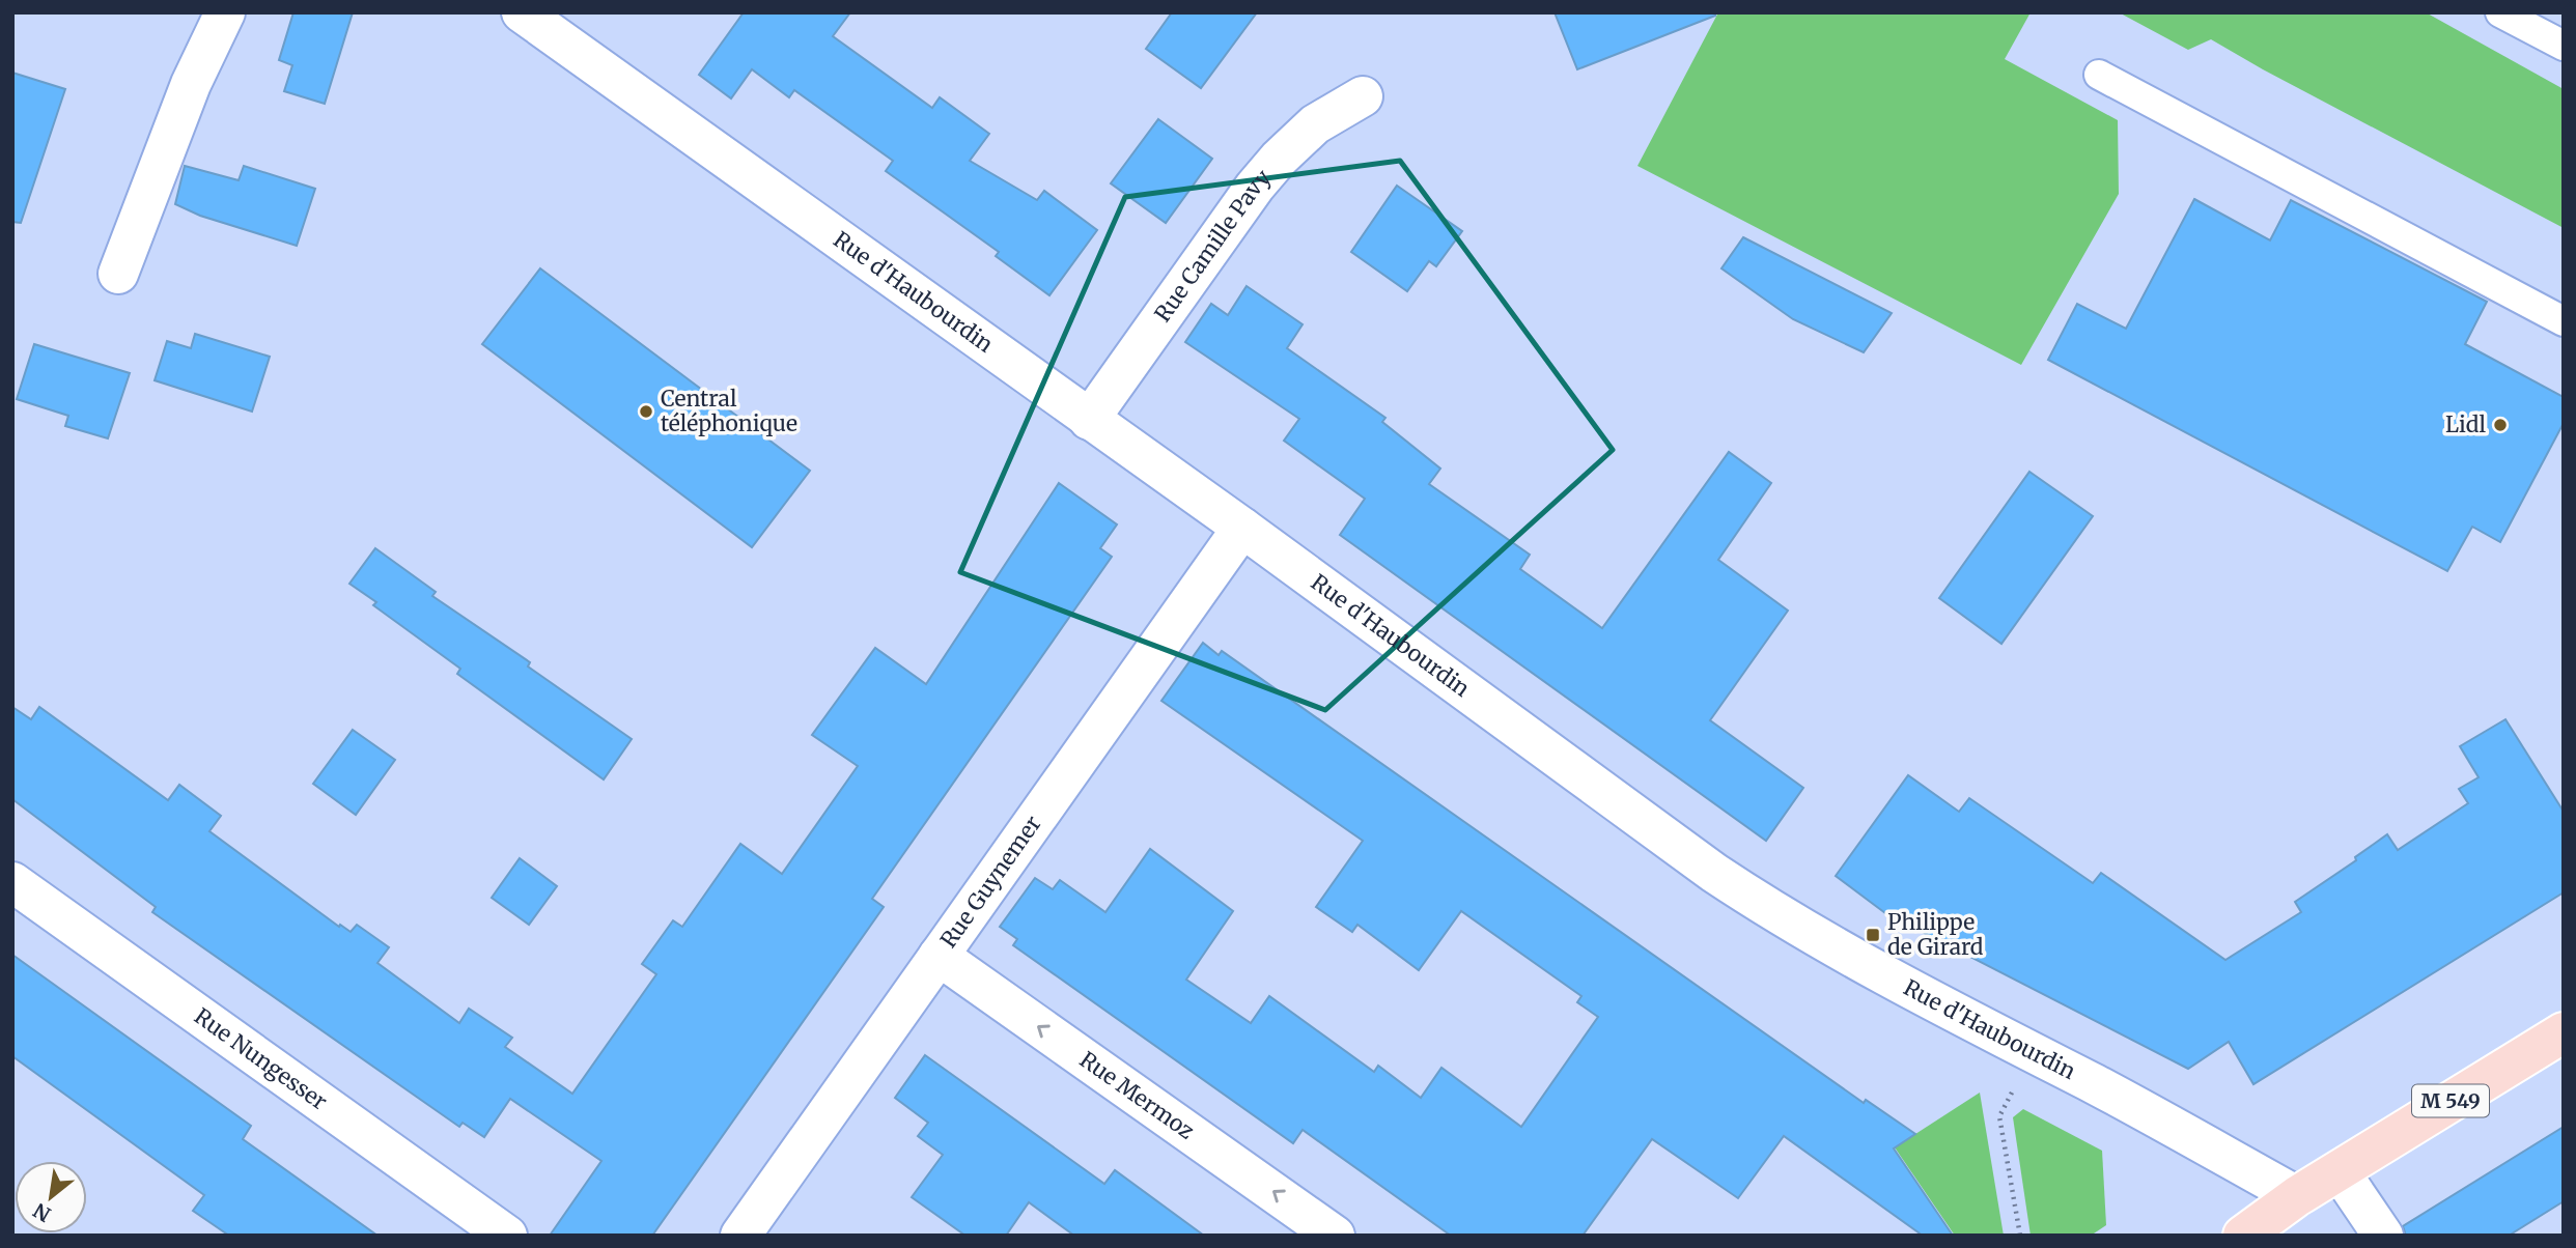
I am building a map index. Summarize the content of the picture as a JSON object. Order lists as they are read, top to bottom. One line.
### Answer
{"streets":{"main road":["M 549"],"street":["Rue Camille Pavy","Rue d'Haubourdin","Rue Guynemer","Rue Nungesser","Rue Mermoz"]},"crossings":[["Rue Camille Pavy","Rue d'Haubourdin"],["Rue d'Haubourdin","Rue Guynemer"],["Rue d'Haubourdin","M 549"],["Rue Guynemer","Rue Mermoz"]],"one_way":["Rue Mermoz"],"places":{"other":["Central téléphonique","Lidl"],"transit":["Philippe de Girard"]},"north":"bottom left"}
